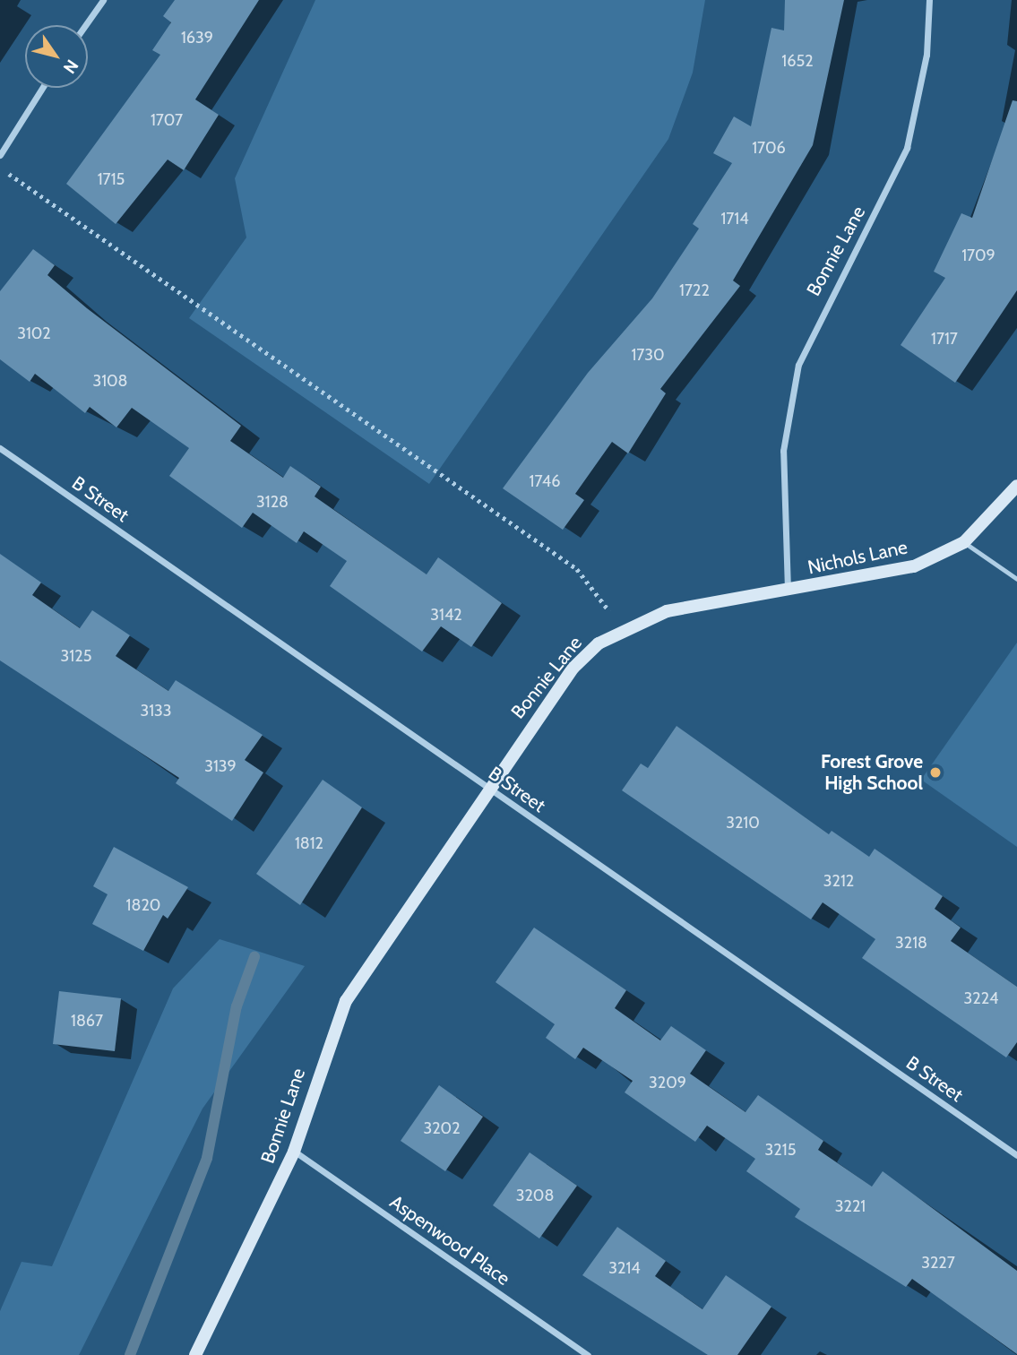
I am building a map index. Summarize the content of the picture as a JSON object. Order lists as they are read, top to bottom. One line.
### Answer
{"streets":{"street":["Bonnie Lane","B Street","Nichols Lane","Aspenwood Place"]},"crossings":[["Bonnie Lane","B Street"],["Bonnie Lane","Nichols Lane"],["Bonnie Lane","Aspenwood Place"]],"places":["Forest Grove High School"],"house_numbers":["1639","1652","1707","1706","1715","1714","1709","1722","3102","1717","1730","3108","1746","3128","3142","3125","3133","3139","3210","1812","3212","1820","3218","3224","1867","3209","3202","3215","3208","3221","3227","3214"],"north":"bottom right"}
